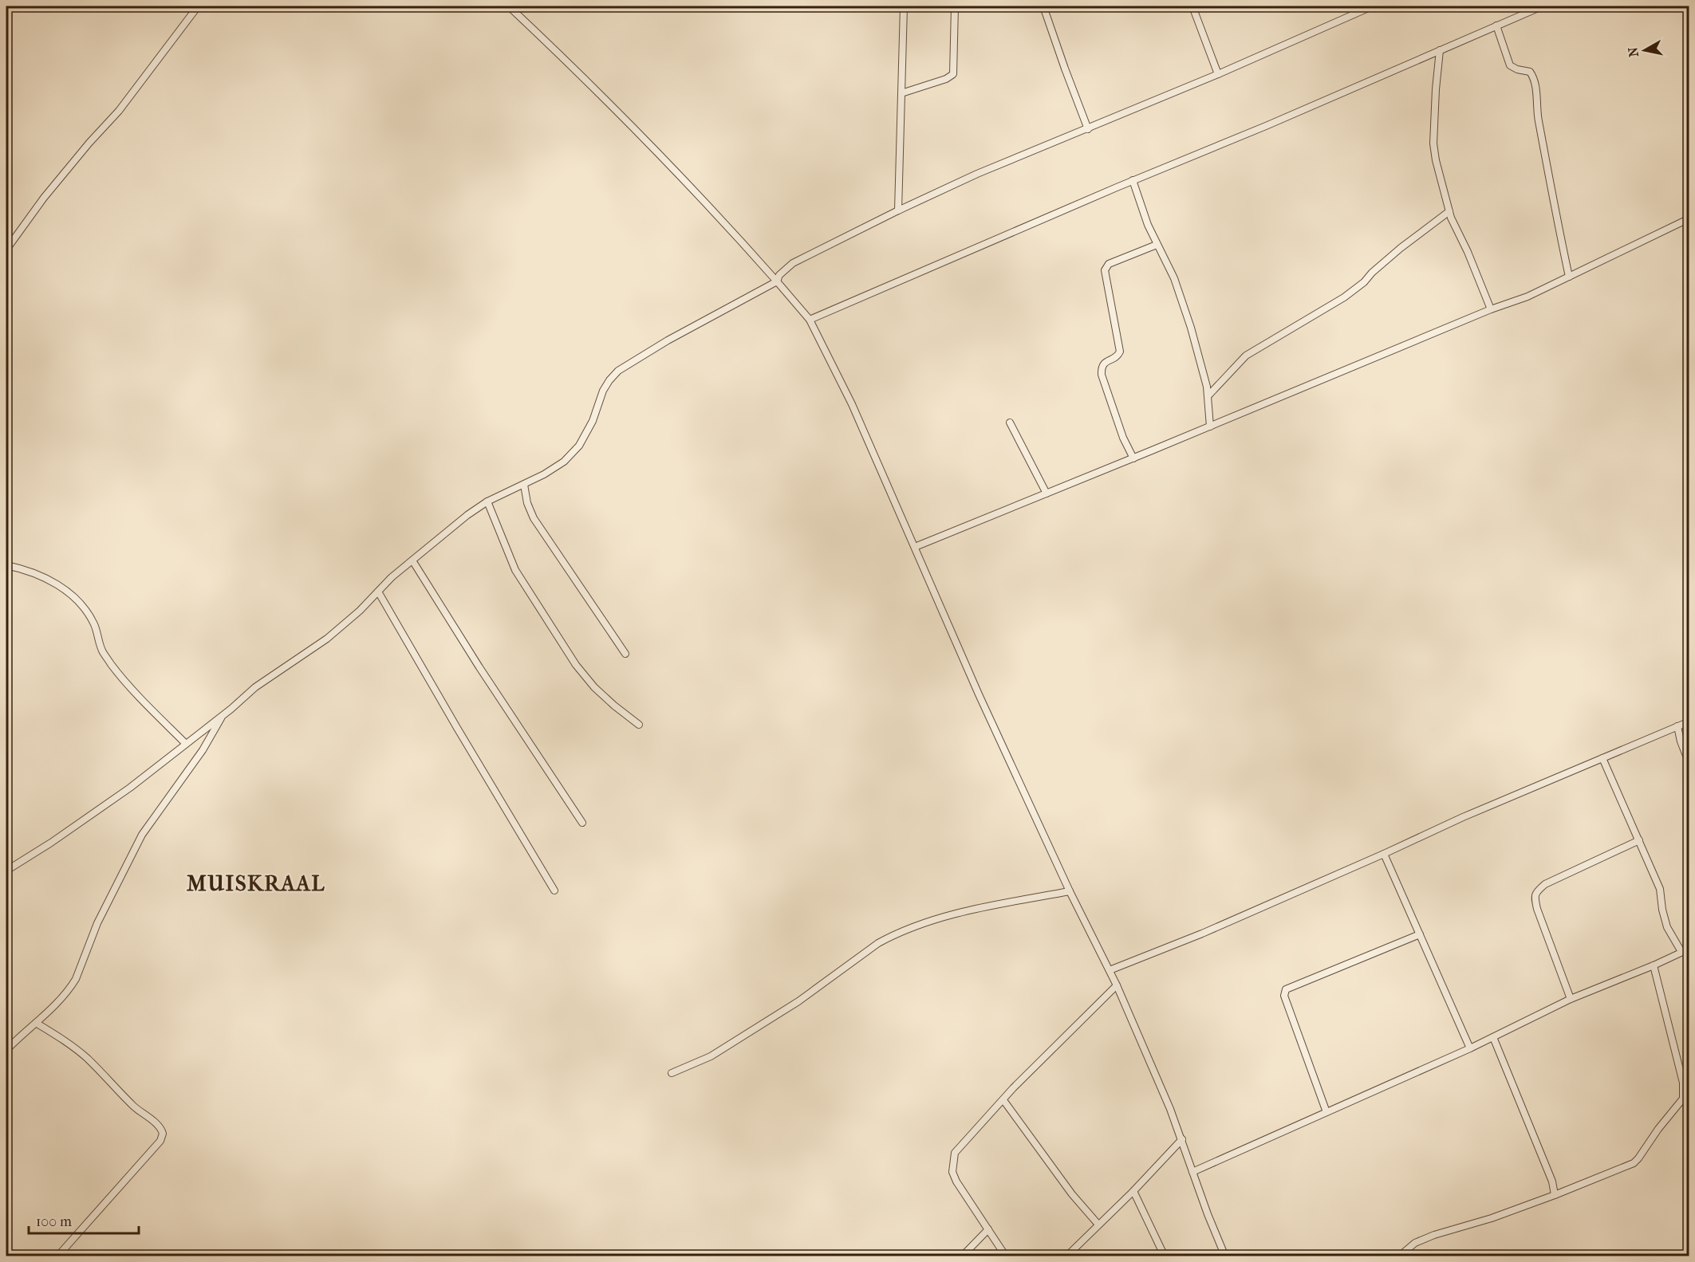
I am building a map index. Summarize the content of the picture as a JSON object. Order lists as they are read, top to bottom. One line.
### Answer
{"districts":["MUISKRAAL"],"scale_bar":"100 m","north":"left"}
